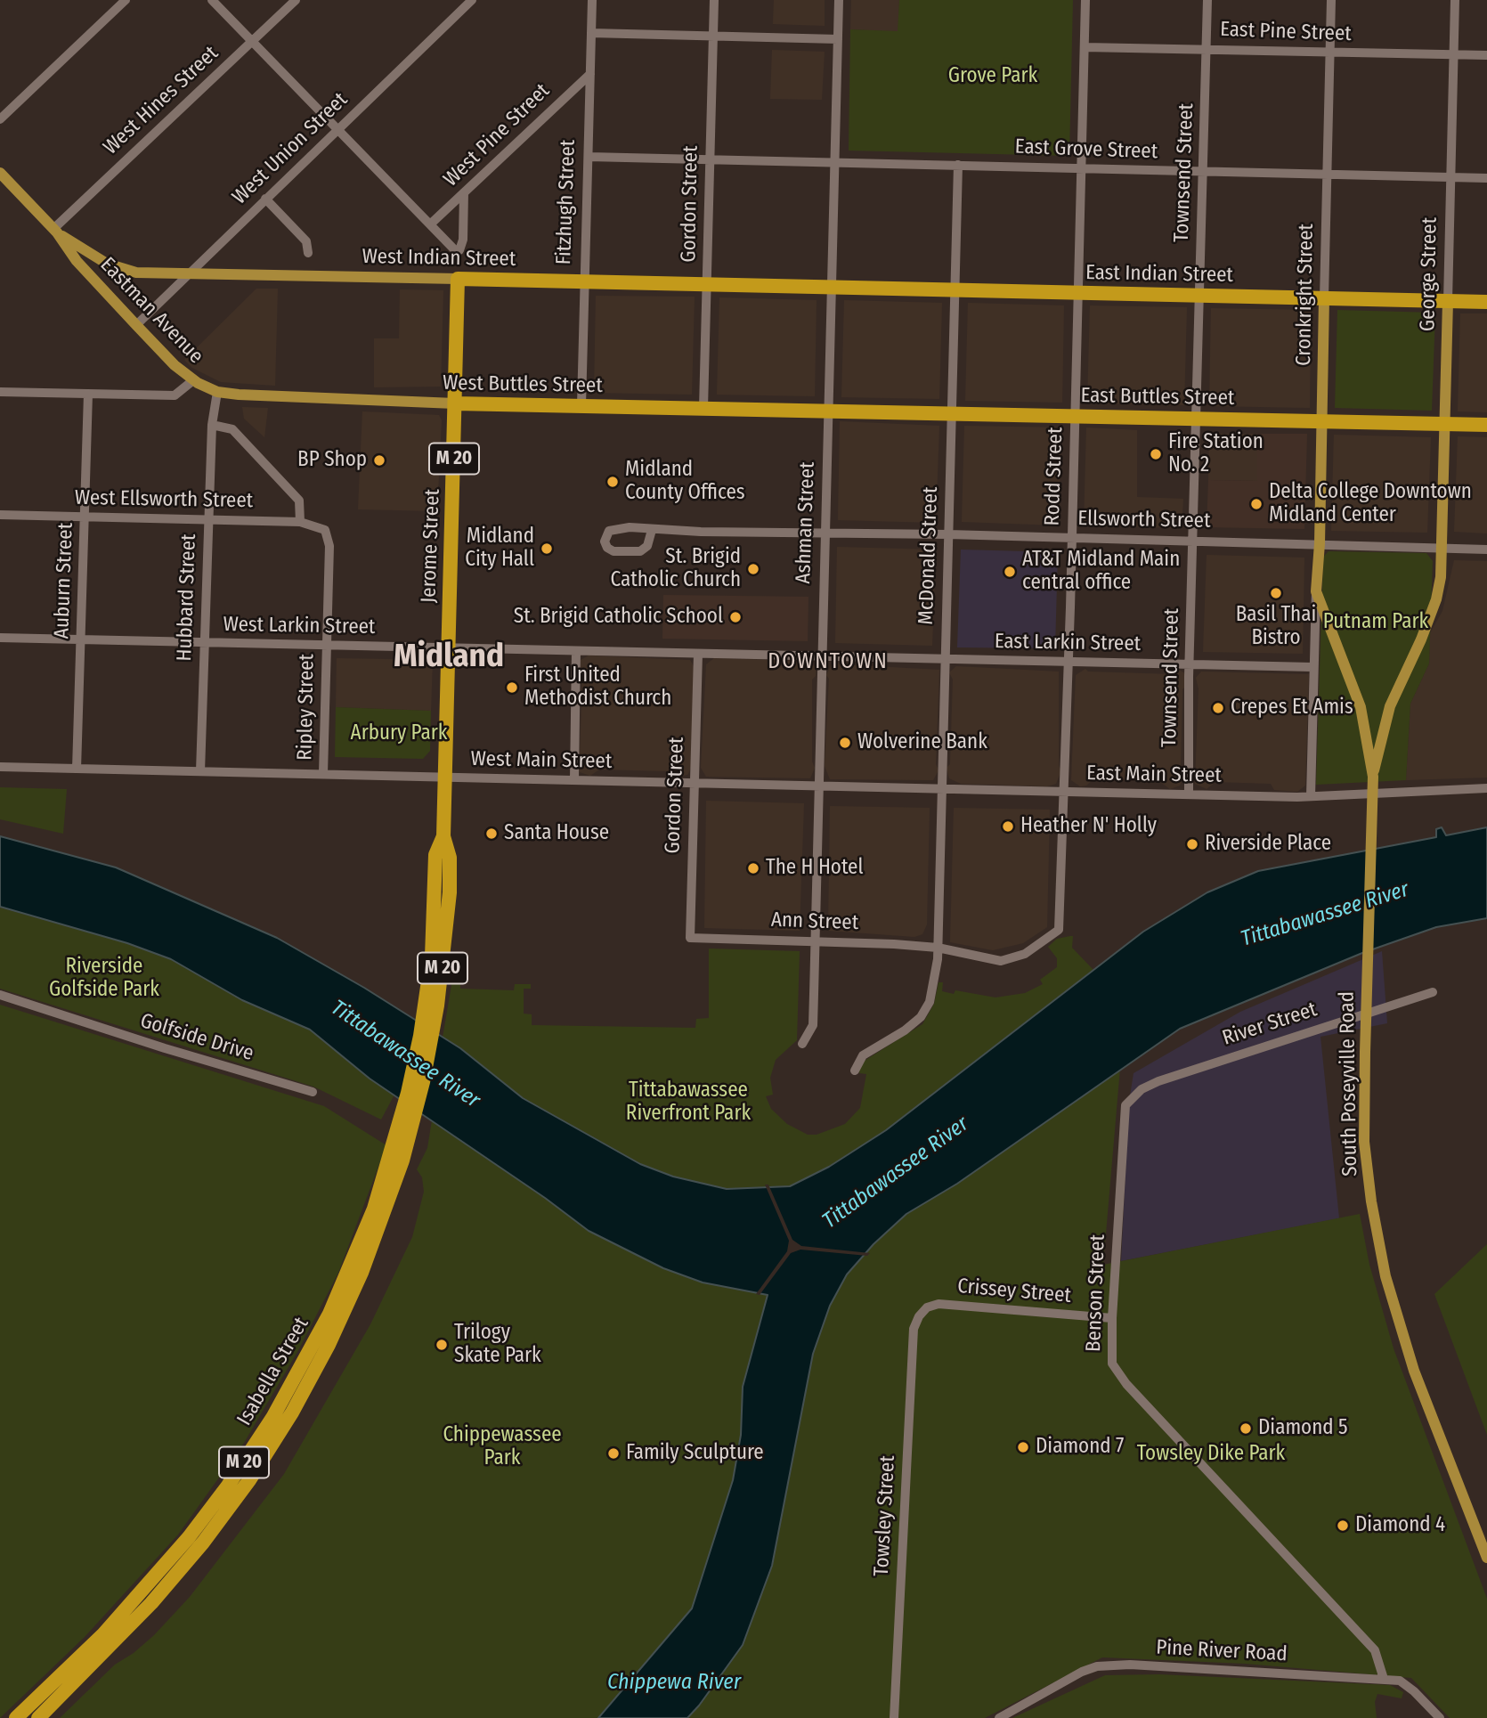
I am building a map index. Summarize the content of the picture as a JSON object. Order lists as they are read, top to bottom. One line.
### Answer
{"streets":{"highway":["West Indian Street","East Indian Street","West Buttles Street","East Buttles Street","M 20","Jerome Street","Isabella Street"],"main road":["George Street","Cronkright Street","Eastman Avenue","South Poseyville Road"],"street":["East Pine Street","West Hines Street","West Pine Street","West Union Street","East Grove Street","Townsend Street","Fitzhugh Street","Gordon Street","Rodd Street","West Ellsworth Street","Ellsworth Street","Ashman Street","McDonald Street","Auburn Street","Hubbard Street","West Larkin Street","East Larkin Street","Ripley Street","West Main Street","East Main Street","Ann Street","River Street","Golfside Drive","Crissey Street","Benson Street","Towsley Street","Pine River Road"]},"crossings":[["East Pine Street","Townsend Street"],["East Pine Street","George Street"],["East Pine Street","Cronkright Street"],["East Pine Street","Rodd Street"],["West Hines Street","West Indian Street"],["West Hines Street","Eastman Avenue"],["West Pine Street","Fitzhugh Street"],["West Union Street","West Indian Street"],["West Union Street","Eastman Avenue"],["East Grove Street","Townsend Street"],["East Grove Street","Fitzhugh Street"],["East Grove Street","Gordon Street"],["East Grove Street","George Street"],["East Grove Street","Cronkright Street"],["East Grove Street","Rodd Street"],["East Grove Street","Ashman Street"],["East Grove Street","McDonald Street"],["Townsend Street","East Indian Street"],["Townsend Street","East Buttles Street"],["Townsend Street","Ellsworth Street"],["Townsend Street","East Larkin Street"],["Townsend Street","East Main Street"],["Fitzhugh Street","West Indian Street"],["Fitzhugh Street","West Buttles Street"],["Gordon Street","West Indian Street"],["Gordon Street","West Buttles Street"],["Gordon Street","West Larkin Street"],["Gordon Street","West Main Street"],["Gordon Street","Ann Street"],["West Indian Street","East Indian Street"],["West Indian Street","Eastman Avenue"],["West Indian Street","Ashman Street"],["West Indian Street","Jerome Street"],["East Indian Street","George Street"],["East Indian Street","Cronkright Street"],["East Indian Street","Rodd Street"],["East Indian Street","Ashman Street"],["East Indian Street","McDonald Street"],["George Street","East Buttles Street"],["George Street","Ellsworth Street"],["George Street","South Poseyville Road"],["Cronkright Street","East Buttles Street"],["Cronkright Street","Ellsworth Street"],["Eastman Avenue","West Buttles Street"],["West Buttles Street","East Buttles Street"],["West Buttles Street","Ashman Street"],["West Buttles Street","Jerome Street"],["East Buttles Street","Rodd Street"],["East Buttles Street","Ashman Street"],["East Buttles Street","McDonald Street"],["M 20","Jerome Street"],["M 20","West Main Street"],["M 20","Isabella Street"],["Rodd Street","Ellsworth Street"],["Rodd Street","East Larkin Street"],["Rodd Street","East Main Street"],["Rodd Street","Ann Street"],["West Ellsworth Street","Auburn Street"],["West Ellsworth Street","Hubbard Street"],["West Ellsworth Street","Ripley Street"],["Ellsworth Street","Ashman Street"],["Ellsworth Street","McDonald Street"],["Ashman Street","West Larkin Street"],["Ashman Street","East Larkin Street"],["Ashman Street","West Main Street"],["Ashman Street","East Main Street"],["Ashman Street","Ann Street"],["Jerome Street","West Larkin Street"],["Jerome Street","West Main Street"],["McDonald Street","East Larkin Street"],["McDonald Street","East Main Street"],["McDonald Street","Ann Street"],["Auburn Street","West Larkin Street"],["Auburn Street","West Main Street"],["Hubbard Street","West Larkin Street"],["Hubbard Street","West Main Street"],["West Larkin Street","East Larkin Street"],["West Larkin Street","Ripley Street"],["Ripley Street","West Main Street"],["West Main Street","East Main Street"],["River Street","Benson Street"],["Crissey Street","Benson Street"],["Crissey Street","Towsley Street"],["Benson Street","Pine River Road"]],"districts":["Midland","DOWNTOWN"],"water":["Tittabawassee River","Chippewa River"],"parks":["Grove Park","Putnam Park","Arbury Park","Riverside Golfside Park","Tittabawassee Riverfront Park","Chippewassee Park","Towsley Dike Park"],"places":["Fire Station No. 2","BP Shop","Midland County Offices","Delta College Downtown Midland Center","Midland City Hall","St. Brigid Catholic Church","AT&T Midland Main central office","Basil Thai Bistro","St. Brigid Catholic School","First United Methodist Church","Crepes Et Amis","Wolverine Bank","Heather N' Holly","Santa House","Riverside Place","The H Hotel","Trilogy Skate Park","Diamond 5","Diamond 7","Family Sculpture","Diamond 4"]}
